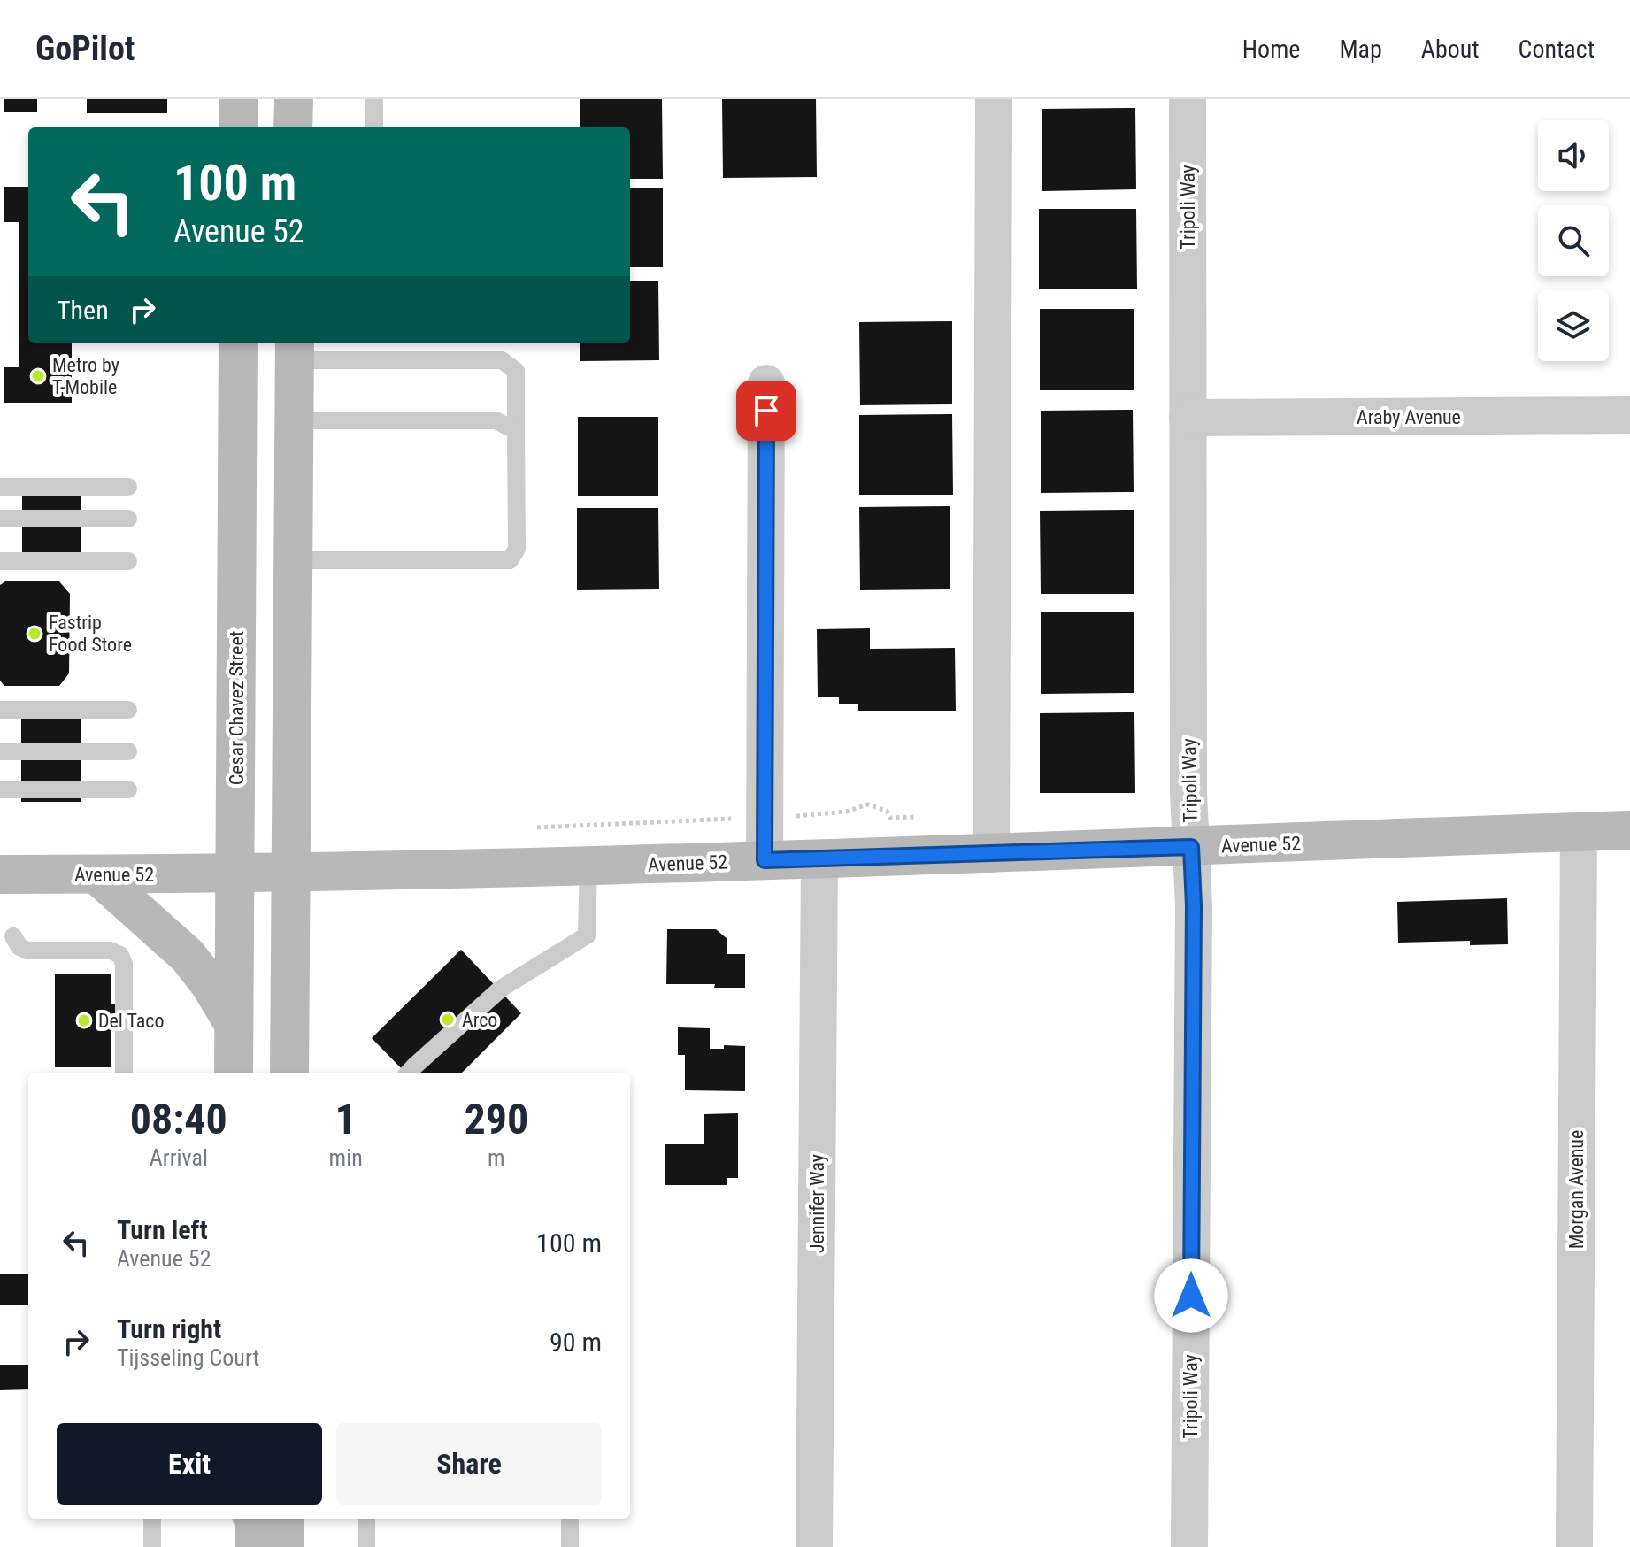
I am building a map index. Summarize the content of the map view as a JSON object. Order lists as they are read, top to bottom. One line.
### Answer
{"streets":{"main road":["Cesar Chavez Street","Avenue 52"],"street":["Tripoli Way","Araby Avenue","Morgan Avenue","Jennifer Way"]},"crossings":[["Tripoli Way","Araby Avenue"],["Tripoli Way","Avenue 52"],["Cesar Chavez Street","Avenue 52"],["Avenue 52","Morgan Avenue"],["Avenue 52","Jennifer Way"]],"places":["Metro by T-Mobile","Fastrip Food Store","Arco","Del Taco"],"page":{"header":"GoPilot","nav":["Home","Map","About","Contact"],"turn":["100 m","Avenue 52"],"then":"Then","eta":["08:40","Arrival","1","min","290","m"],"list":[{"name":"Turn left","note":"Avenue 52","value":"100 m"},{"name":"Turn right","note":"Tijsseling Court","value":"90 m"}],"buttons":["Exit","Share"]}}
